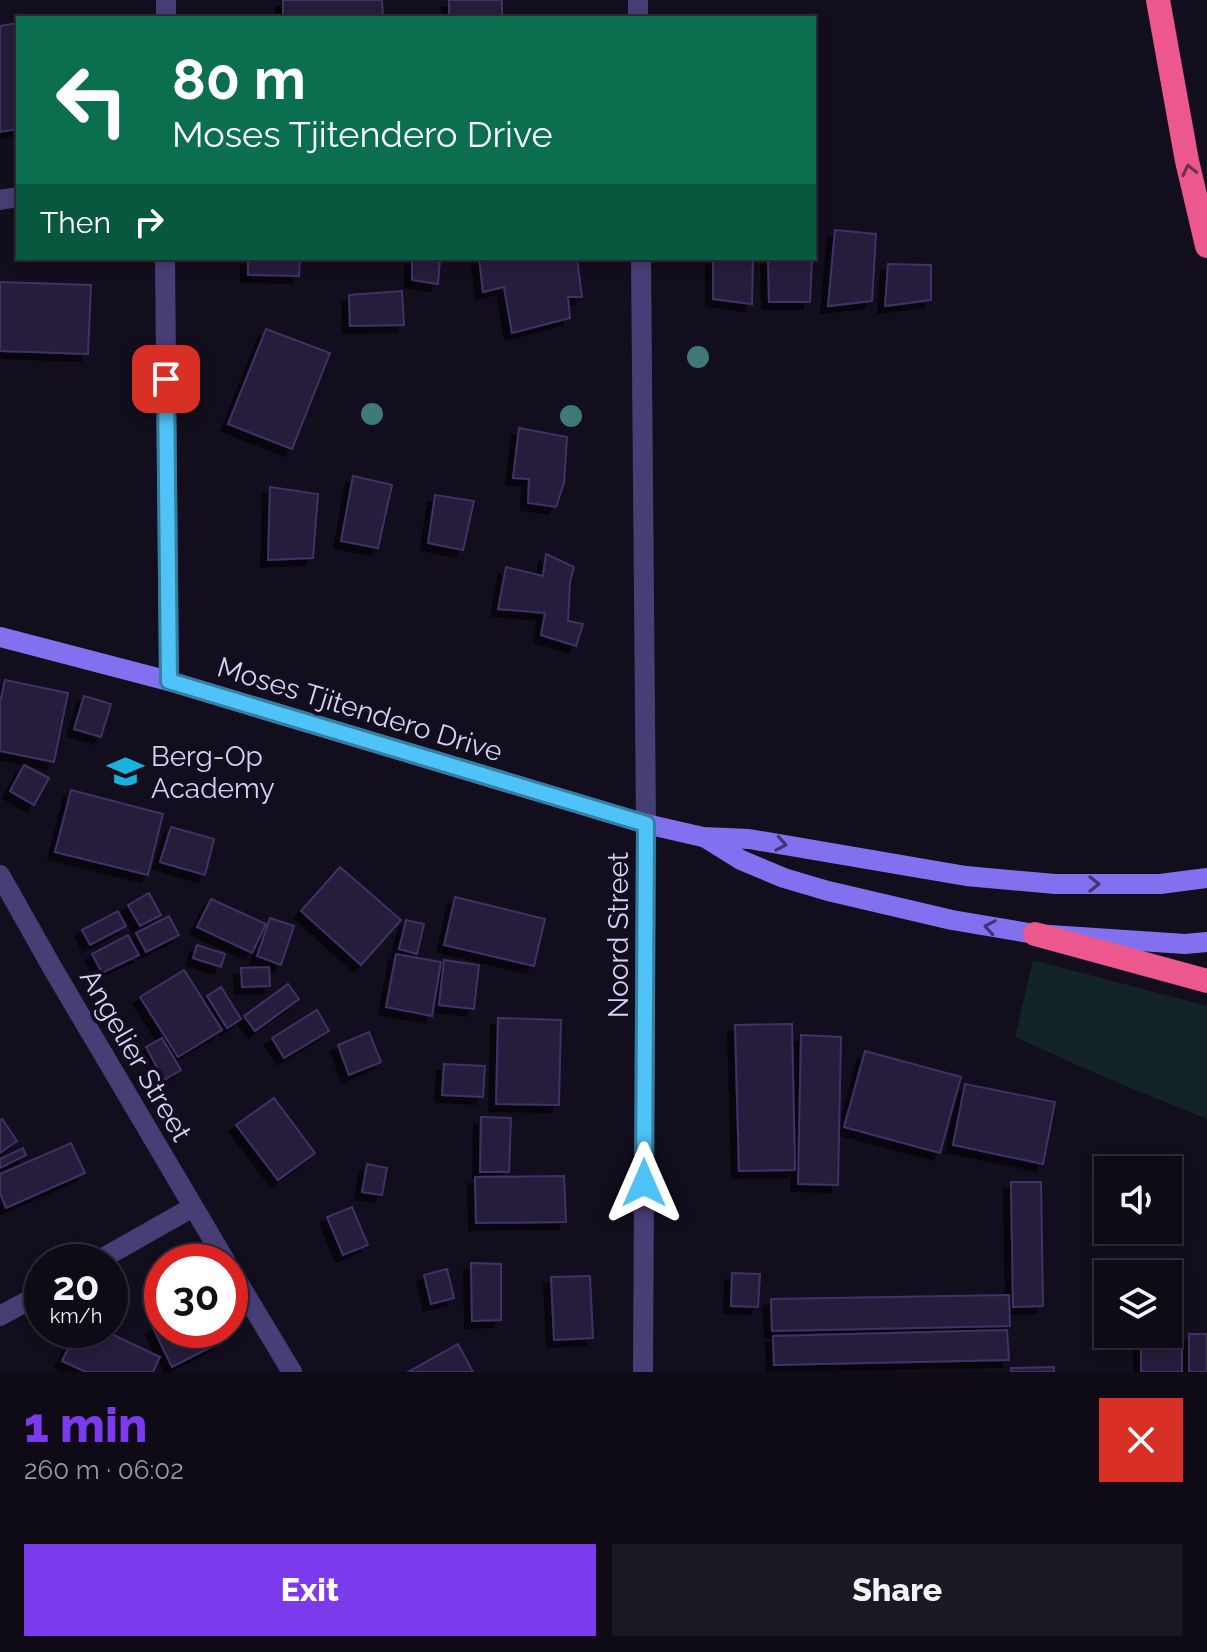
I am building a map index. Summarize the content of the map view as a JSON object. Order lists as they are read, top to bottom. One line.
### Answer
{"streets":{"main road":["Moses Tjitendero Drive"],"street":["Noord Street","Angelier Street"]},"crossings":[["Moses Tjitendero Drive","Noord Street"]],"places":{"school or university":["Berg-Op Academy"]},"page":{"turn":["80 m","Moses Tjitendero Drive"],"then":"Then","speed":"20 km/h","limit":"30","heading":["1 min","260 m · 06:02"],"buttons":["Exit","Share"]}}
